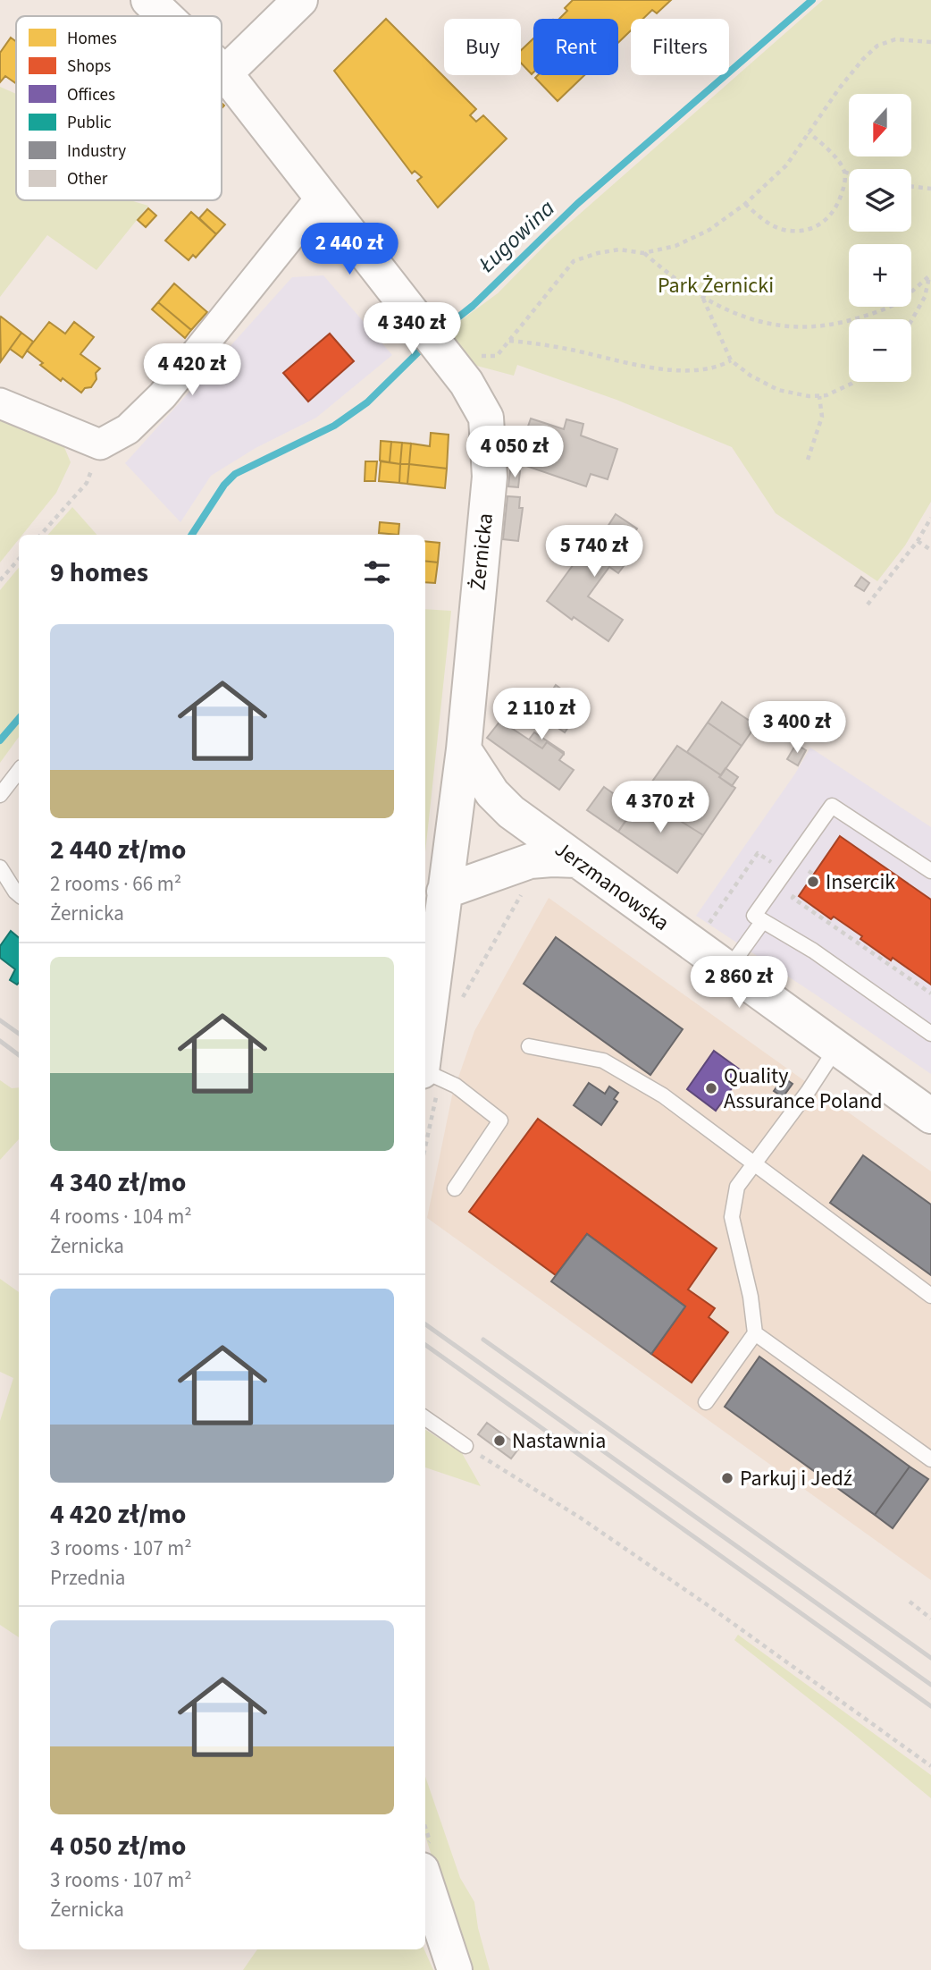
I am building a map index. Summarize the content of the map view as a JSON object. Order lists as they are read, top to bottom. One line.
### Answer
{"streets":{"street":["Żernicka","Jerzmanowska"]},"crossings":[["Żernicka","Jerzmanowska"]],"water":["Ługowina"],"parks":["Park Żernicki"],"places":["Insercik","Quality Assurance Poland","Nastawnia","Parkuj i Jedź"],"legend":["Homes","Shops","Offices","Public","Industry","Other"],"north":"bottom","page":{"chip":["Buy","Rent","Filters"],"map_buttons":["+","−"],"price":["2 440 zł","4 340 zł","4 420 zł","4 050 zł","5 740 zł","2 110 zł","3 400 zł","4 370 zł","2 860 zł"],"heading":"9 homes","list":[{"name":"2 440 zł/mo","note":"2 rooms · 66 m² · Żernicka"},{"name":"4 340 zł/mo","note":"4 rooms · 104 m² · Żernicka"},{"name":"4 420 zł/mo","note":"3 rooms · 107 m² · Przednia"},{"name":"4 050 zł/mo","note":"3 rooms · 107 m² · Żernicka"}]}}
